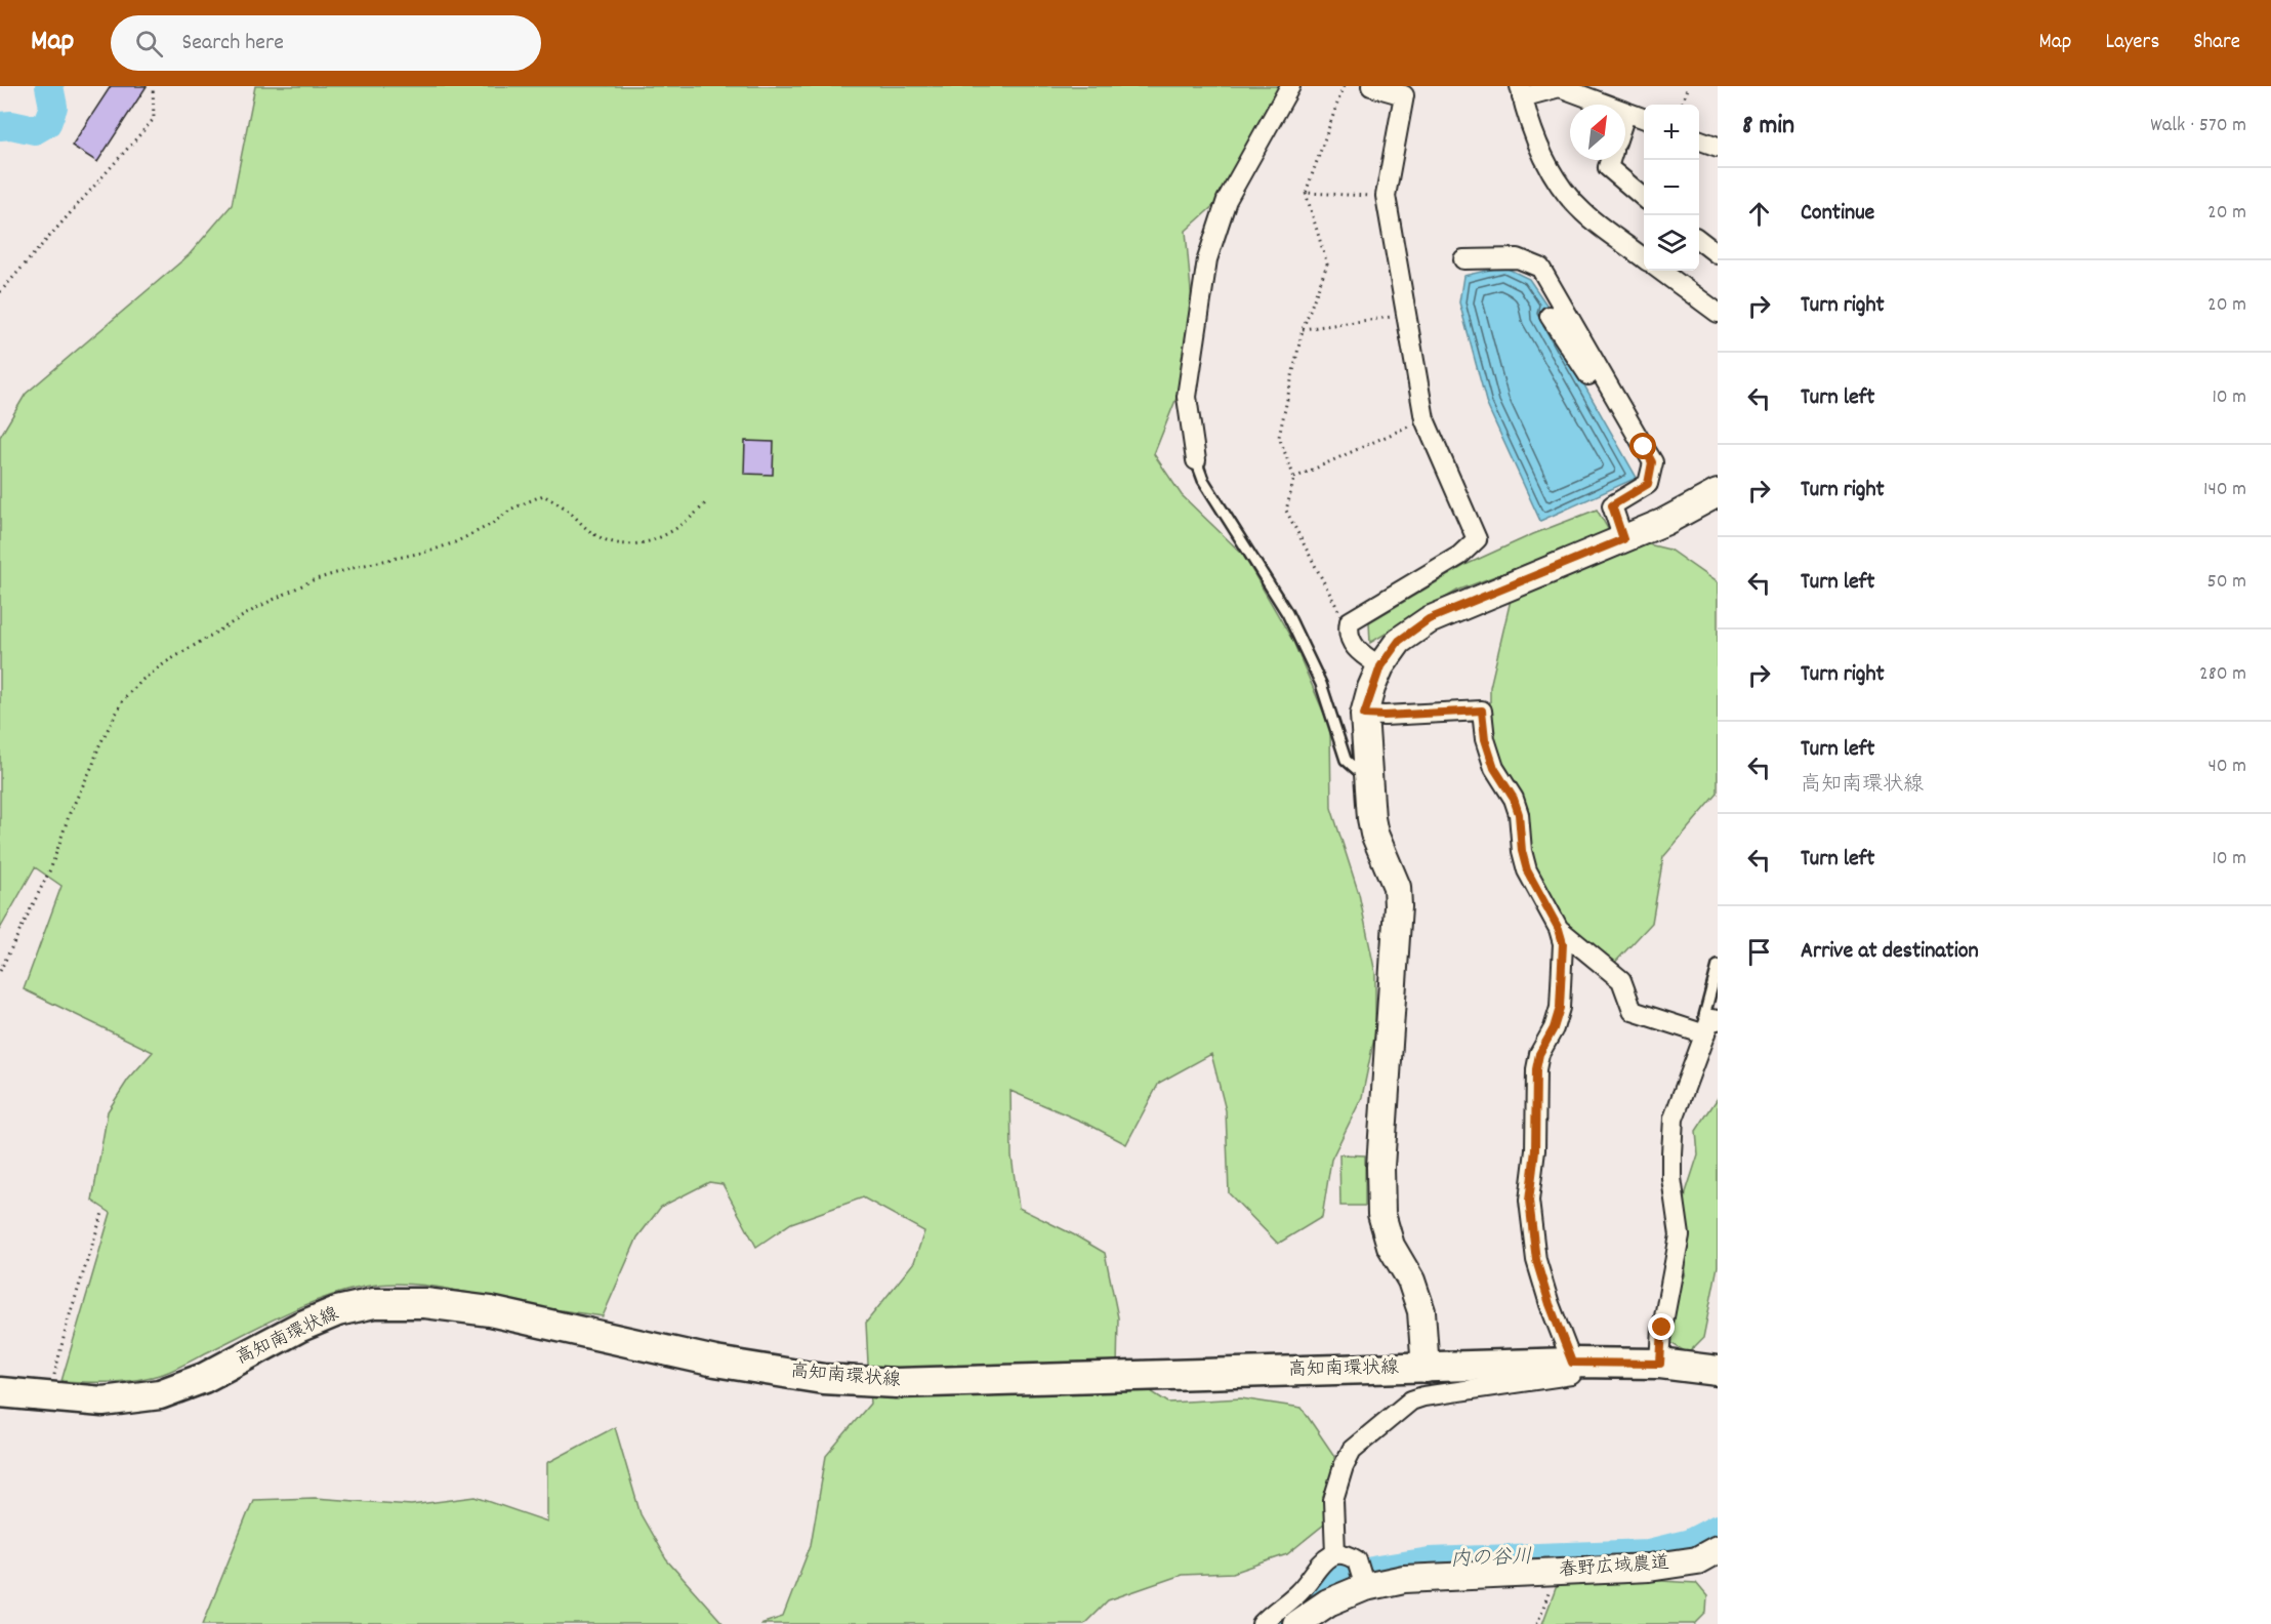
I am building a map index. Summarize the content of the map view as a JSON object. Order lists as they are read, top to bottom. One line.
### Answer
{"streets":{"main road":["高知南環状線"],"street":["春野広域農道"]},"water":["内の谷川"],"north":"top right","page":{"header":"Map","search":"Search here","nav":["Map","Layers","Share"],"heading":["8 min","Walk · 570 m"],"map_buttons":["+","−"],"list":[["Continue","20 m"],["Turn right","20 m"],["Turn left","10 m"],["Turn right","140 m"],["Turn left","50 m"],["Turn right","280 m"],["Turn left","高知南環状線","40 m"],["Turn left","10 m"],"Arrive at destination"]}}
